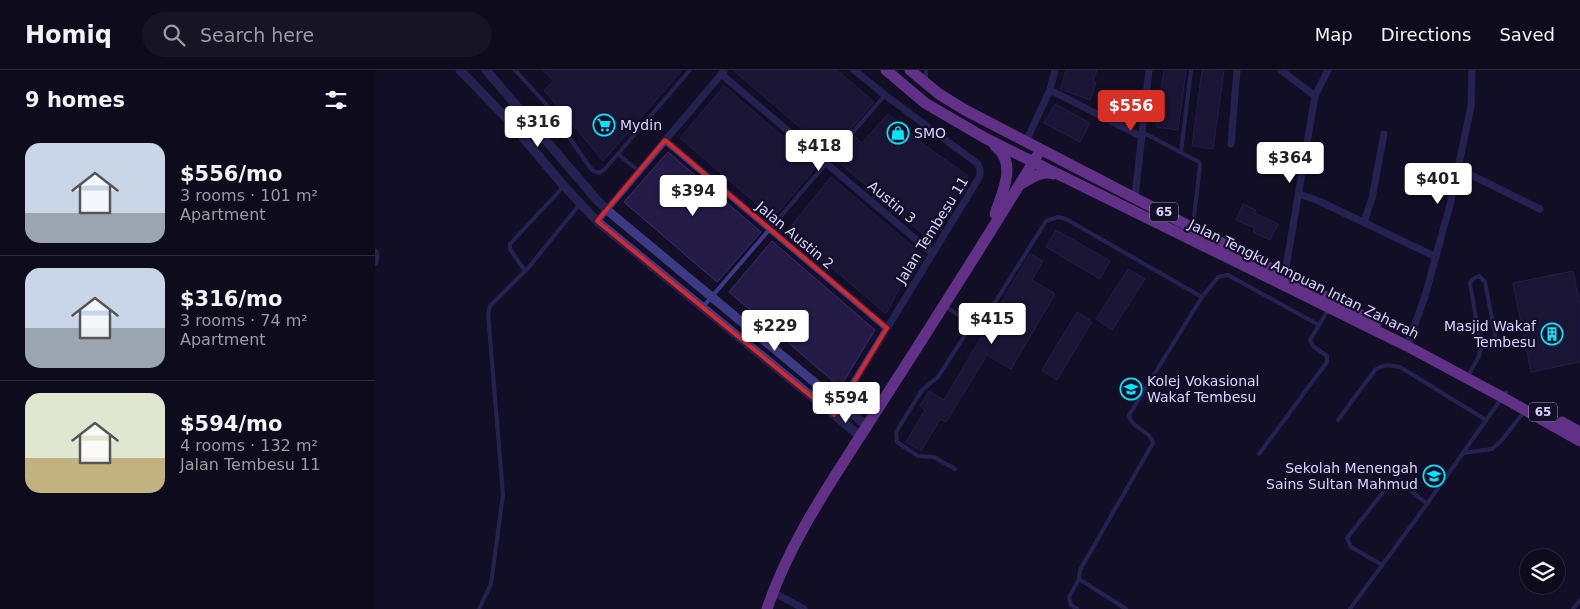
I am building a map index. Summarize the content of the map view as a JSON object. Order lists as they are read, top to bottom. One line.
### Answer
{"streets":{"main road":["65","Jalan Tengku Ampuan Intan Zaharah"],"street":["Austin 3","Jalan Tembesu 11","Jalan Austin 2"]},"crossings":[["Austin 3","Jalan Tembesu 11"],["Jalan Tembesu 11","Jalan Austin 2"]],"places":{"supermarket":["Mydin"],"shop":["SMO"],"building":["Masjid Wakaf Tembesu"],"school or university":["Kolej Vokasional Wakaf Tembesu","Sekolah Menengah Sains Sultan Mahmud"]},"page":{"header":"Homiq","search":"Search here","nav":["Map","Directions","Saved"],"heading":"9 homes","price":["$556","$316","$418","$364","$401","$394","$415","$229","$594"],"list":[{"name":"$556/mo","note":"3 rooms · 101 m² · Apartment"},{"name":"$316/mo","note":"3 rooms · 74 m² · Apartment"},{"name":"$594/mo","note":"4 rooms · 132 m² · Jalan Tembesu 11"}]}}
